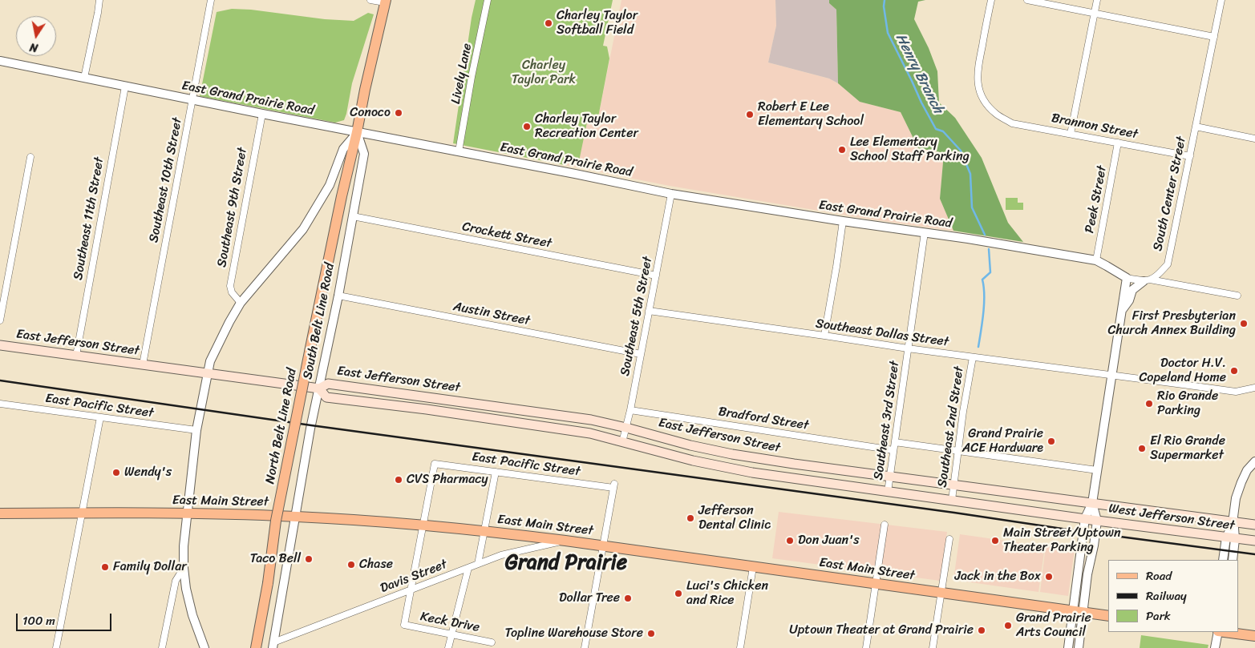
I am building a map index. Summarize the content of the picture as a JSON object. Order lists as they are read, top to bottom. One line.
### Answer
{"streets":{"main road":["South Belt Line Road","East Jefferson Street","North Belt Line Road","East Main Street","West Jefferson Street"],"street":["Lively Lane","East Grand Prairie Road","Brannon Street","Southeast 10th Street","South Center Street","Peek Street","Southeast 9th Street","Southeast 11th Street","Crockett Street","Austin Street","Southeast 5th Street","Southeast Dallas Street","East Pacific Street","Bradford Street","Southeast 3rd Street","Southeast 2nd Street","Davis Street","Keck Drive"]},"crossings":[["Lively Lane","East Grand Prairie Road"],["East Grand Prairie Road","Southeast 10th Street"],["East Grand Prairie Road","Peek Street"],["East Grand Prairie Road","Southeast 9th Street"],["East Grand Prairie Road","Southeast 11th Street"],["East Grand Prairie Road","Southeast 5th Street"],["East Grand Prairie Road","South Belt Line Road"],["East Grand Prairie Road","Southeast 3rd Street"],["Brannon Street","South Center Street"],["Brannon Street","Peek Street"],["Southeast 10th Street","East Jefferson Street"],["Southeast 11th Street","East Jefferson Street"],["Crockett Street","Southeast 5th Street"],["Crockett Street","South Belt Line Road"],["Austin Street","Southeast 5th Street"],["Austin Street","South Belt Line Road"],["Southeast 5th Street","Southeast Dallas Street"],["Southeast 5th Street","East Jefferson Street"],["Southeast 5th Street","Bradford Street"],["South Belt Line Road","East Jefferson Street"],["South Belt Line Road","North Belt Line Road"],["South Belt Line Road","East Main Street"],["Southeast Dallas Street","Southeast 3rd Street"],["Southeast Dallas Street","Southeast 2nd Street"],["East Jefferson Street","Southeast 3rd Street"],["East Jefferson Street","Southeast 2nd Street"],["East Jefferson Street","West Jefferson Street"],["East Pacific Street","East Main Street"],["Bradford Street","Southeast 3rd Street"],["East Main Street","Davis Street"],["Davis Street","Keck Drive"]],"districts":["Grand Prairie"],"water":["Henry Branch"],"parks":["Charley Taylor Park"],"places":["Charley Taylor Softball Field","Conoco","Robert E Lee Elementary School","Charley Taylor Recreation Center","Lee Elementary School Staff Parking","First Presbyterian Church Annex Building","Doctor H.V. Copeland Home","Rio Grande Parking","Grand Prairie ACE Hardware","El Rio Grande Supermarket","Wendy's","CVS Pharmacy","Jefferson Dental Clinic","Don Juan's","Main Street/Uptown Theater Parking","Taco Bell","Chase","Family Dollar","Jack in the Box","Luci's Chicken and Rice","Dollar Tree","Grand Prairie Arts Council","Uptown Theater at Grand Prairie","Topline Warehouse Store"],"legend":["Road","Railway","Park"],"scale_bar":"100 m","north":"bottom"}
